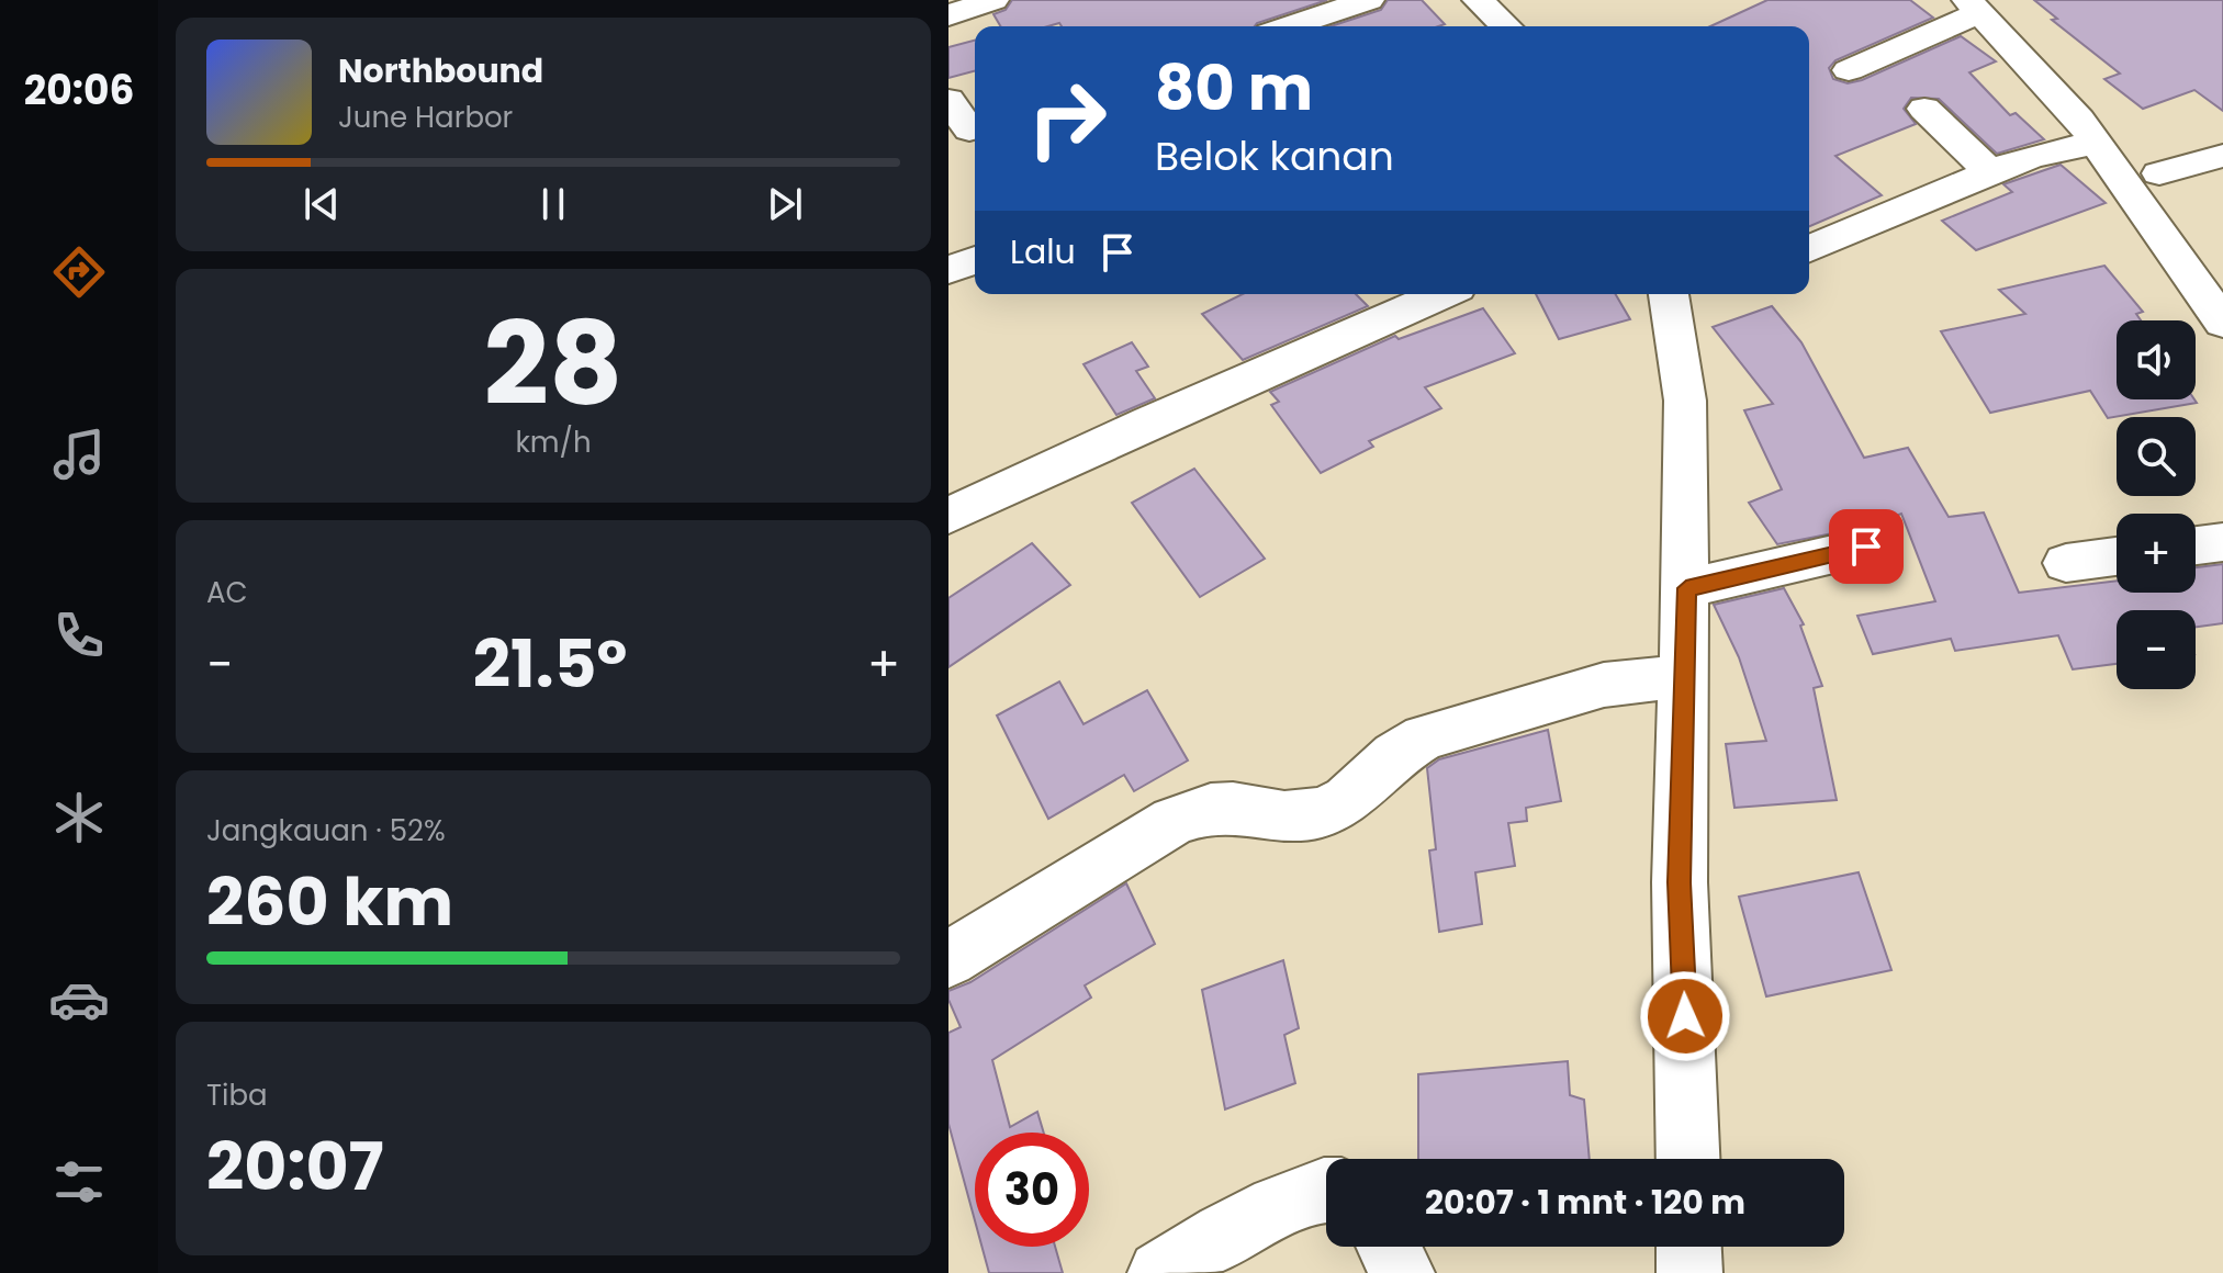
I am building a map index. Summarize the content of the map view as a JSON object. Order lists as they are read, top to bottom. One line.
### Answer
{"page":{"tabs":"20:06","turn":["80 m","Belok kanan"],"song":["Northbound","June Harbor"],"then":"Lalu","tile":[["28","km/h"],"AC",["Jangkauan · 52%","260 km"],["Tiba","20:07"]],"map_buttons":["+","−"],"heat":["−","21.5°","+"],"limit":"30","trip":"20:07 · 1 mnt · 120 m"}}
